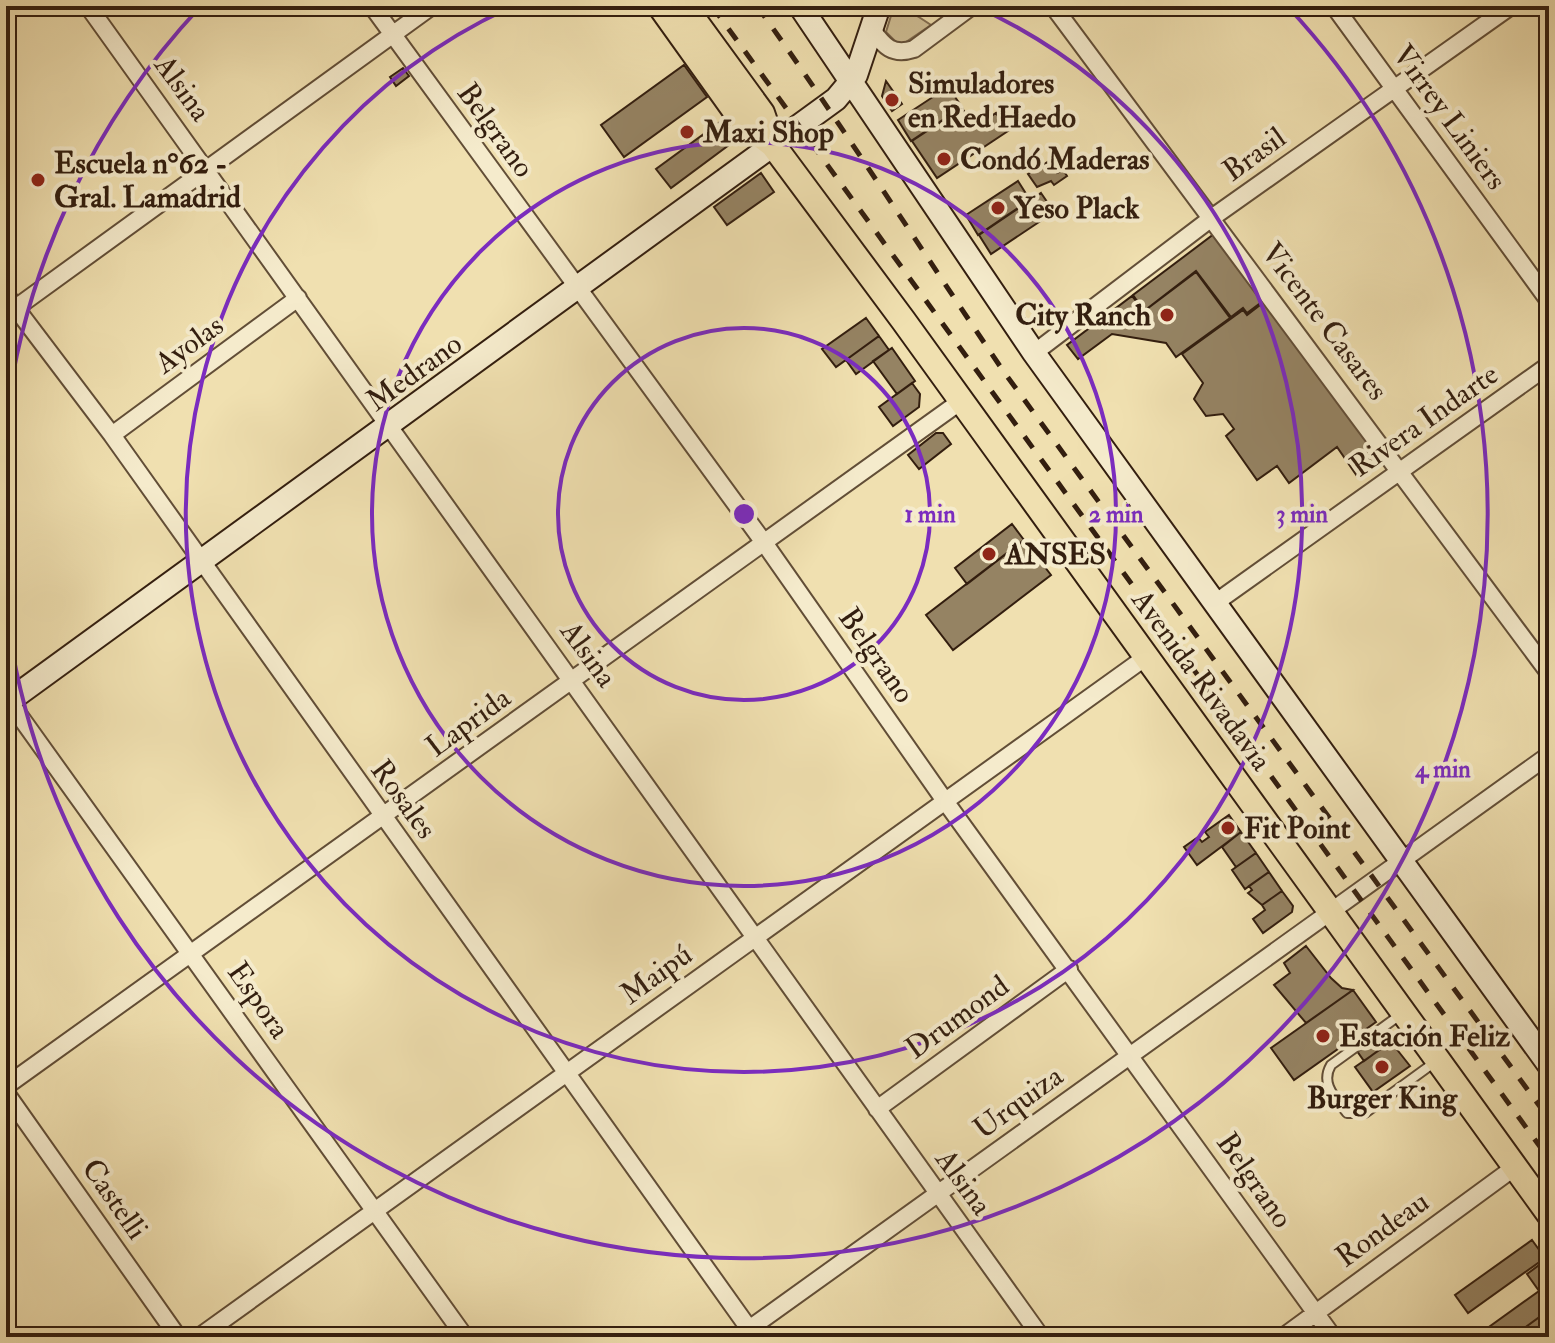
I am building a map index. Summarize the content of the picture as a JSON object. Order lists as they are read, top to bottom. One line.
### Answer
{"streets":{"main road":["Medrano","Avenida Rivadavia"],"street":["Alsina","Virrey Liniers","Belgrano","Brasil","Vicente Casares","Ayolas","Rivera Indarte","Laprida","Rosales","Maipú","Espora","Drumond","Urquiza","Castelli","Rondeau"]},"crossings":[["Alsina","Ayolas"],["Alsina","Medrano"],["Alsina","Laprida"],["Alsina","Maipú"],["Alsina","Drumond"],["Alsina","Urquiza"],["Virrey Liniers","Brasil"],["Belgrano","Medrano"],["Belgrano","Laprida"],["Belgrano","Maipú"],["Belgrano","Drumond"],["Belgrano","Urquiza"],["Belgrano","Rondeau"],["Brasil","Vicente Casares"],["Brasil","Avenida Rivadavia"],["Vicente Casares","Rivera Indarte"],["Ayolas","Rosales"],["Medrano","Avenida Rivadavia"],["Medrano","Rosales"],["Medrano","Espora"],["Rivera Indarte","Avenida Rivadavia"],["Avenida Rivadavia","Laprida"],["Avenida Rivadavia","Maipú"],["Avenida Rivadavia","Urquiza"],["Avenida Rivadavia","Rondeau"],["Laprida","Rosales"],["Laprida","Espora"],["Rosales","Maipú"],["Rosales","Urquiza"],["Maipú","Espora"]],"places":["Simuladores en Red Haedo","Maxi Shop","Condó Maderas","Escuela n°62 - Gral. Lamadrid","Yeso Plack","City Ranch","ANSES","Fit Point","Estación Feliz","Burger King"],"rings":["1 min","2 min","3 min","4 min"]}
